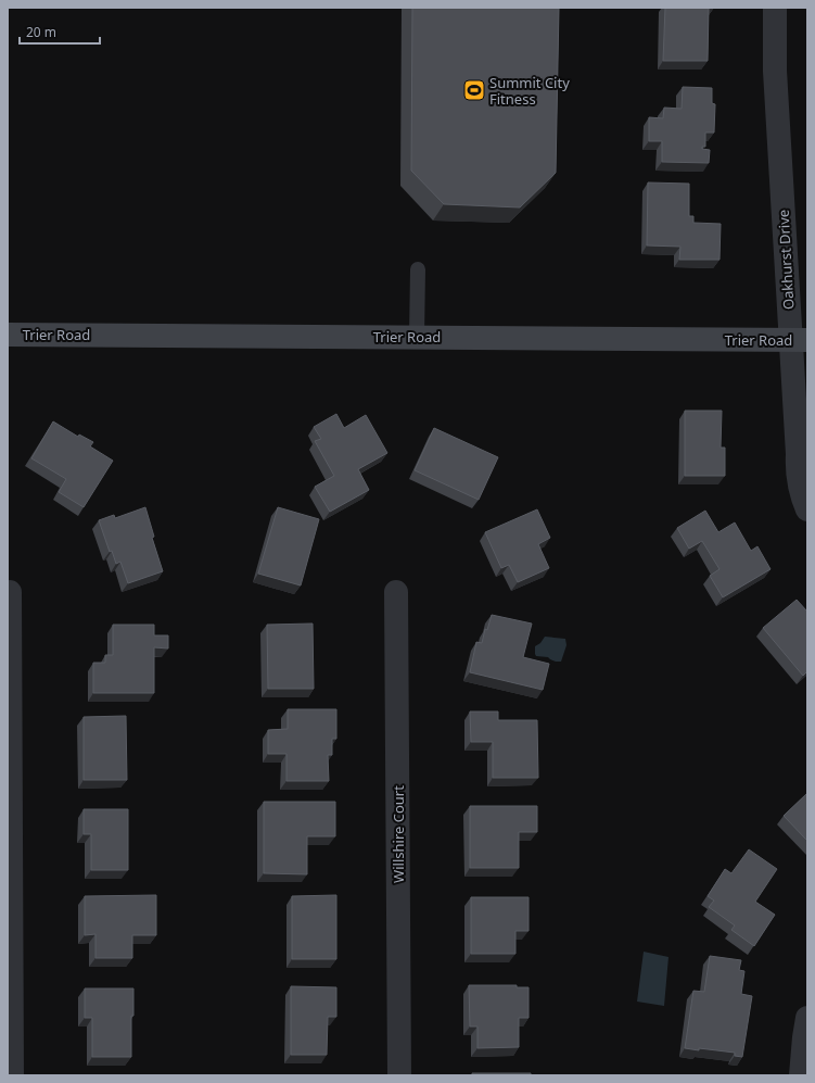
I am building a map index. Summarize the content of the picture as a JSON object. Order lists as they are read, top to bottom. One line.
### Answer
{"streets":{"street":["Oakhurst Drive","Trier Road","Willshire Court"]},"crossings":[["Oakhurst Drive","Trier Road"]],"places":{"sports":["Summit City Fitness"]},"scale_bar":"20 m"}
